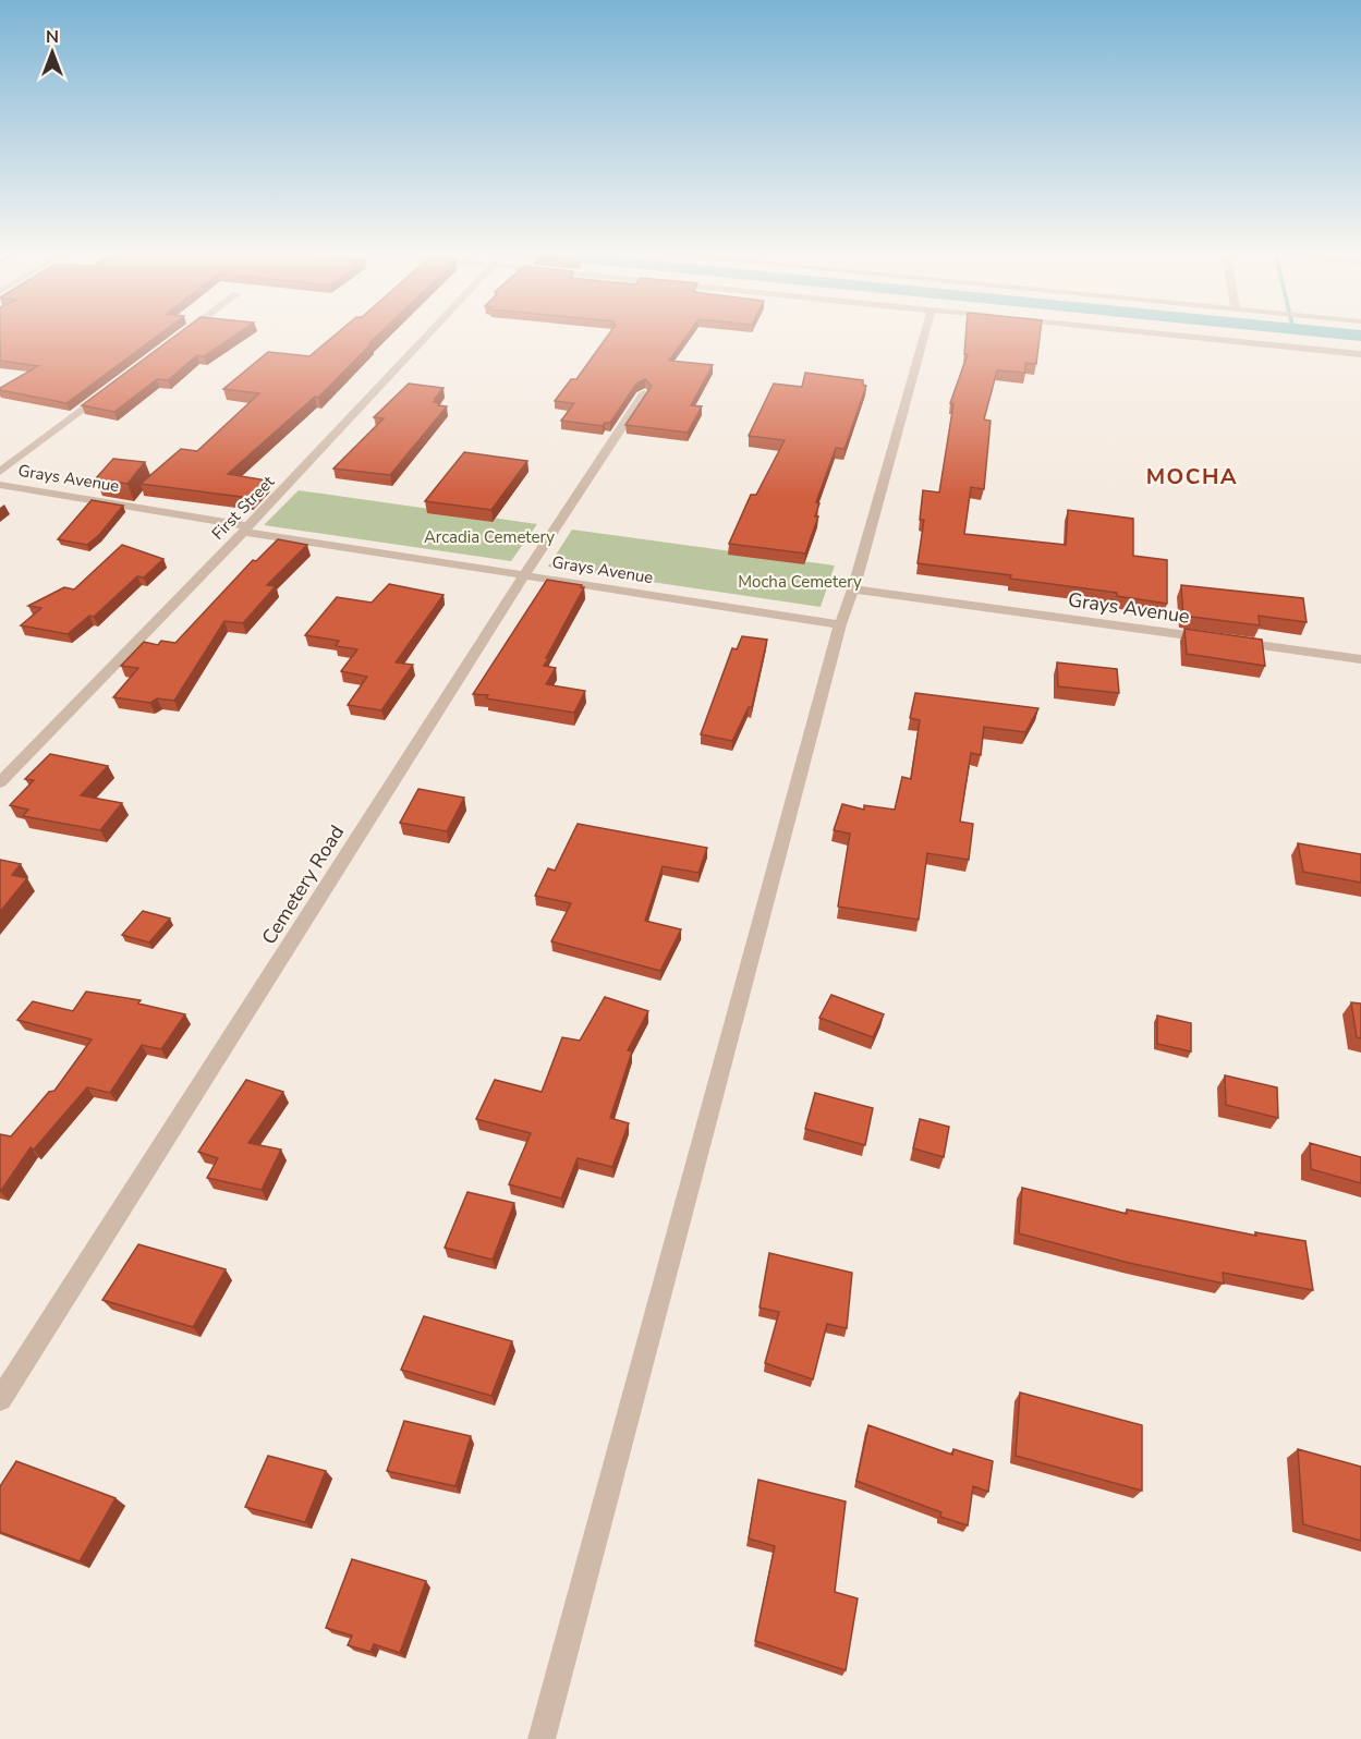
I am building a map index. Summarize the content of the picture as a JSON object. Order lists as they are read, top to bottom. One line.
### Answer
{"streets":{"street":["Grays Avenue","First Street","Cemetery Road"]},"crossings":[["Grays Avenue","First Street"],["Grays Avenue","Cemetery Road"]],"districts":["MOCHA"],"parks":["Arcadia Cemetery","Mocha Cemetery"],"north":"top"}
